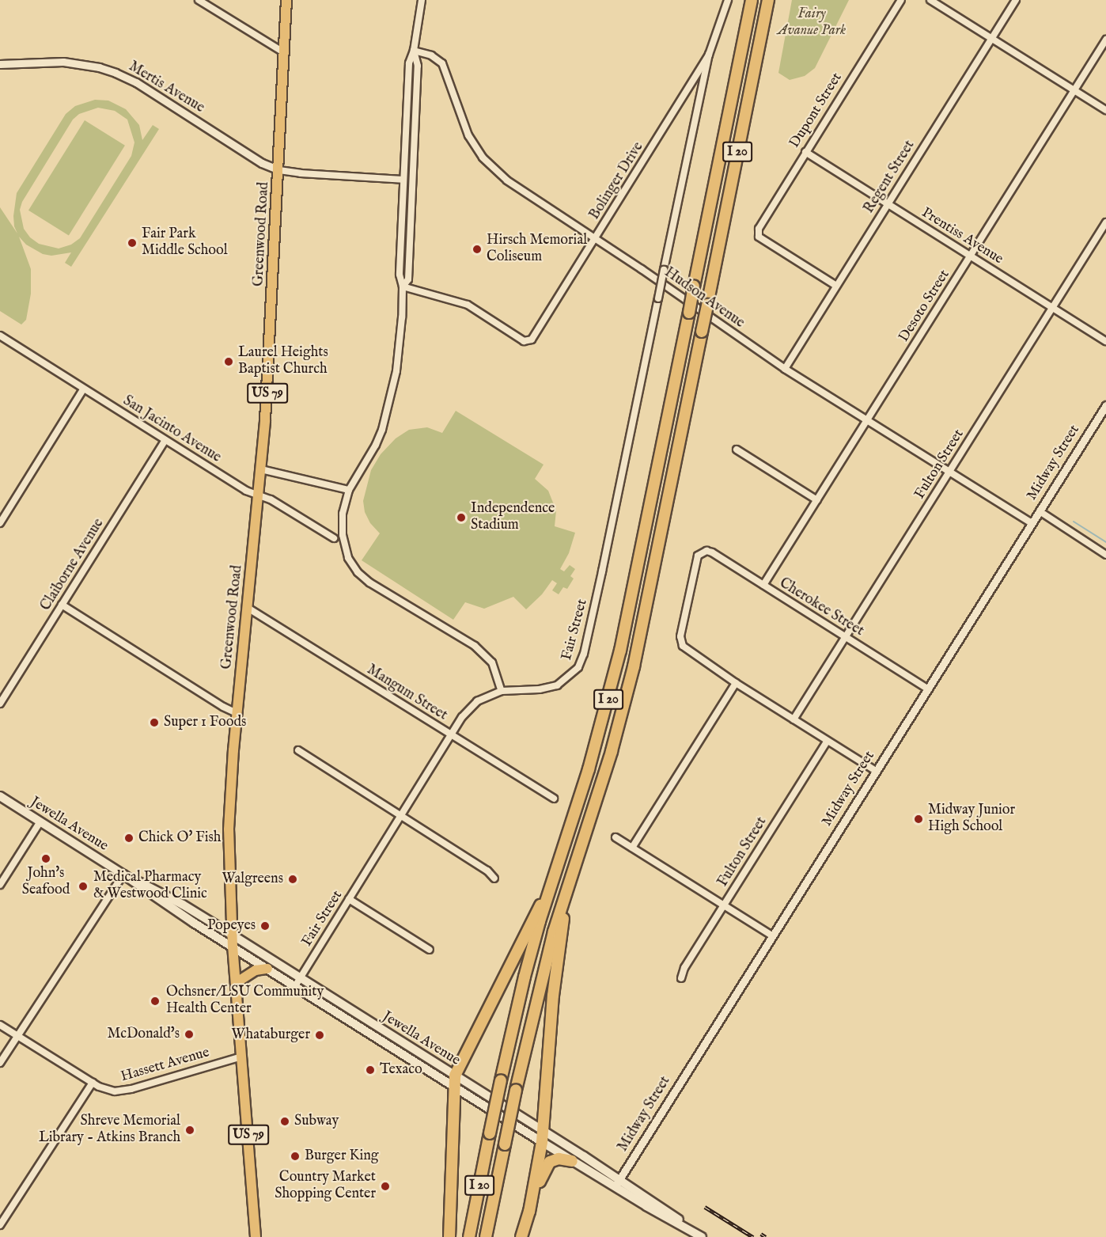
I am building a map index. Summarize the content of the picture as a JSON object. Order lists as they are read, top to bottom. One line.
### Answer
{"streets":{"highway":["I 20"],"main road":["Greenwood Road","US 79","Jewella Avenue"],"street":["Mertis Avenue","Dupont Street","Regent Street","Bolinger Drive","Prentiss Avenue","Hudson Avenue","Desoto Street","San Jacinto Avenue","Midway Street","Fulton Street","Claiborne Avenue","Cherokee Street","Fair Street","Mangum Street","Hassett Avenue"]},"crossings":[["Mertis Avenue","Greenwood Road"],["Dupont Street","Regent Street"],["Dupont Street","Prentiss Avenue"],["Regent Street","Prentiss Avenue"],["Regent Street","Hudson Avenue"],["Bolinger Drive","Hudson Avenue"],["Bolinger Drive","Fair Street"],["Greenwood Road","San Jacinto Avenue"],["Greenwood Road","Mangum Street"],["Greenwood Road","Jewella Avenue"],["Greenwood Road","Hassett Avenue"],["Prentiss Avenue","Desoto Street"],["Prentiss Avenue","Fulton Street"],["Hudson Avenue","Desoto Street"],["Hudson Avenue","Midway Street"],["Hudson Avenue","Fulton Street"],["Desoto Street","Cherokee Street"],["San Jacinto Avenue","Claiborne Avenue"],["Midway Street","Cherokee Street"],["Midway Street","Jewella Avenue"],["Fulton Street","Cherokee Street"],["Fair Street","Mangum Street"],["Fair Street","Jewella Avenue"]],"parks":["Fairy Avanue Park"],"places":["Fair Park Middle School","Hirsch Memorial Coliseum","Laurel Heights Baptist Church","Independence Stadium","Super 1 Foods","Midway Junior High School","Chick O' Fish","John's Seafood","Walgreens","Medical Pharmacy & Westwood Clinic","Popeyes","Ochsner/LSU Community Health Center","McDonald's","Whataburger","Texaco","Subway","Shreve Memorial Library - Atkins Branch","Burger King","Country Market Shopping Center"]}
